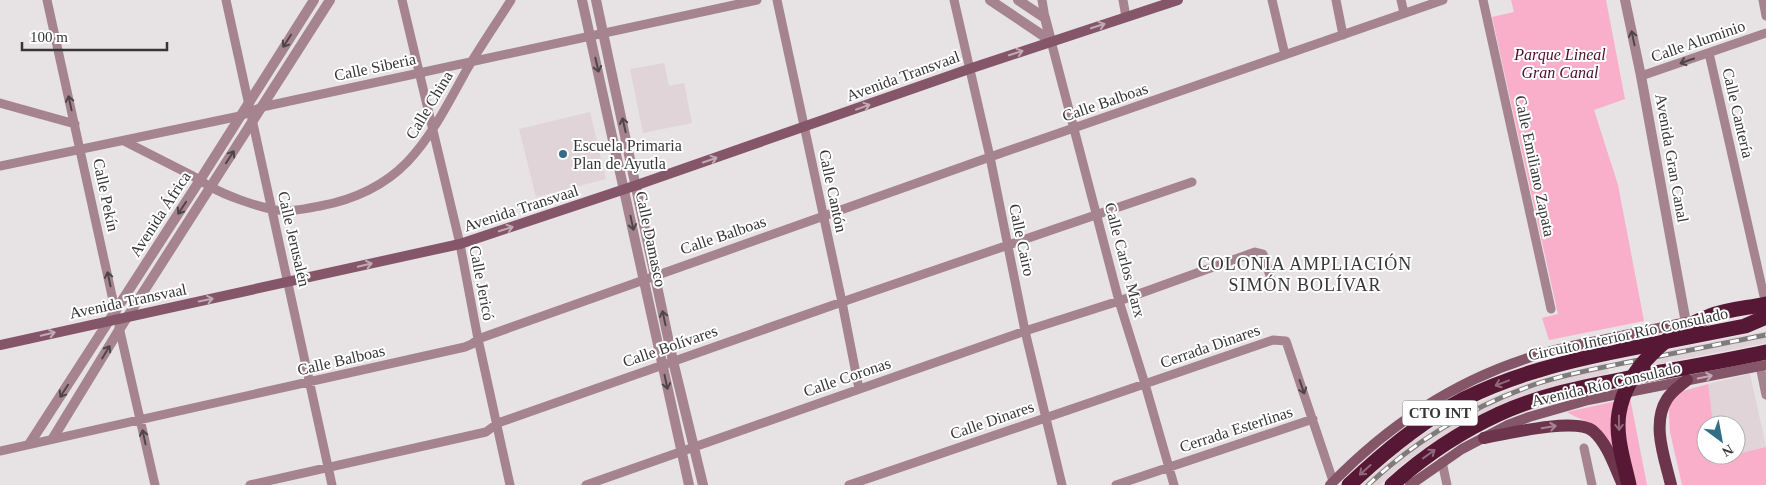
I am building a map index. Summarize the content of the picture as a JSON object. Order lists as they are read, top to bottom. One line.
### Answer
{"streets":{"highway":["Circuito Interior Río Consulado","CTO INT"],"main road":["Avenida Transvaal","Avenida Río Consulado"],"street":["Calle Aluminio","Calle Siberia","Calle Balboas","Calle China","Calle Cantería","Avenida Gran Canal","Calle Emiliano Zapata","Calle Cantón","Calle Pekín","Avenida África","Calle Jerusalén","Calle Damasco","Calle Cairo","Calle Carlos Marx","Calle Jericó","Calle Bolívares","Cerrada Dinares","Calle Coronas","Calle Dinares","Cerrada Esterlinas"]},"crossings":[["Calle Aluminio","Calle Cantería"],["Calle Aluminio","Avenida Gran Canal"],["Calle Siberia","Calle China"],["Calle Siberia","Avenida África"],["Calle Siberia","Calle Jerusalén"],["Calle Siberia","Calle Damasco"],["Calle Siberia","Calle Jericó"],["Avenida Transvaal","Calle Cantón"],["Avenida Transvaal","Calle Pekín"],["Avenida Transvaal","Avenida África"],["Avenida Transvaal","Calle Jerusalén"],["Avenida Transvaal","Calle Damasco"],["Avenida Transvaal","Calle Cairo"],["Avenida Transvaal","Calle Carlos Marx"],["Avenida Transvaal","Calle Jericó"],["Calle Balboas","Calle Cantón"],["Calle Balboas","Calle Pekín"],["Calle Balboas","Avenida África"],["Calle Balboas","Calle Jerusalén"],["Calle Balboas","Calle Damasco"],["Calle Balboas","Calle Cairo"],["Calle Balboas","Calle Carlos Marx"],["Calle Balboas","Calle Jericó"],["Calle China","Avenida África"],["Calle China","Calle Jerusalén"],["Calle China","Calle Jericó"],["Avenida Gran Canal","CTO INT"],["Calle Cantón","Calle Bolívares"],["Calle Cantón","Calle Coronas"],["Calle Pekín","Avenida África"],["Avenida África","Calle Jerusalén"],["Calle Jerusalén","Calle Bolívares"],["Calle Damasco","Calle Bolívares"],["Calle Damasco","Calle Coronas"],["Calle Cairo","Calle Bolívares"],["Calle Cairo","Calle Coronas"],["Calle Cairo","Calle Dinares"],["Calle Carlos Marx","Calle Bolívares"],["Calle Carlos Marx","Cerrada Dinares"],["Calle Carlos Marx","Calle Coronas"],["Calle Carlos Marx","Calle Dinares"],["Calle Carlos Marx","Cerrada Esterlinas"],["Calle Jericó","Calle Bolívares"],["Circuito Interior Río Consulado","CTO INT"],["Cerrada Dinares","Calle Dinares"],["Cerrada Dinares","Cerrada Esterlinas"],["Avenida Río Consulado","CTO INT"]],"one_way":["Calle Aluminio","Avenida Transvaal","Calle Pekín"],"districts":["COLONIA AMPLIACIÓN SIMÓN BOLÍVAR"],"parks":["Parque Lineal Gran Canal"],"places":["Escuela Primaria Plan de Ayutla"],"scale_bar":"100 m","north":"bottom right"}
